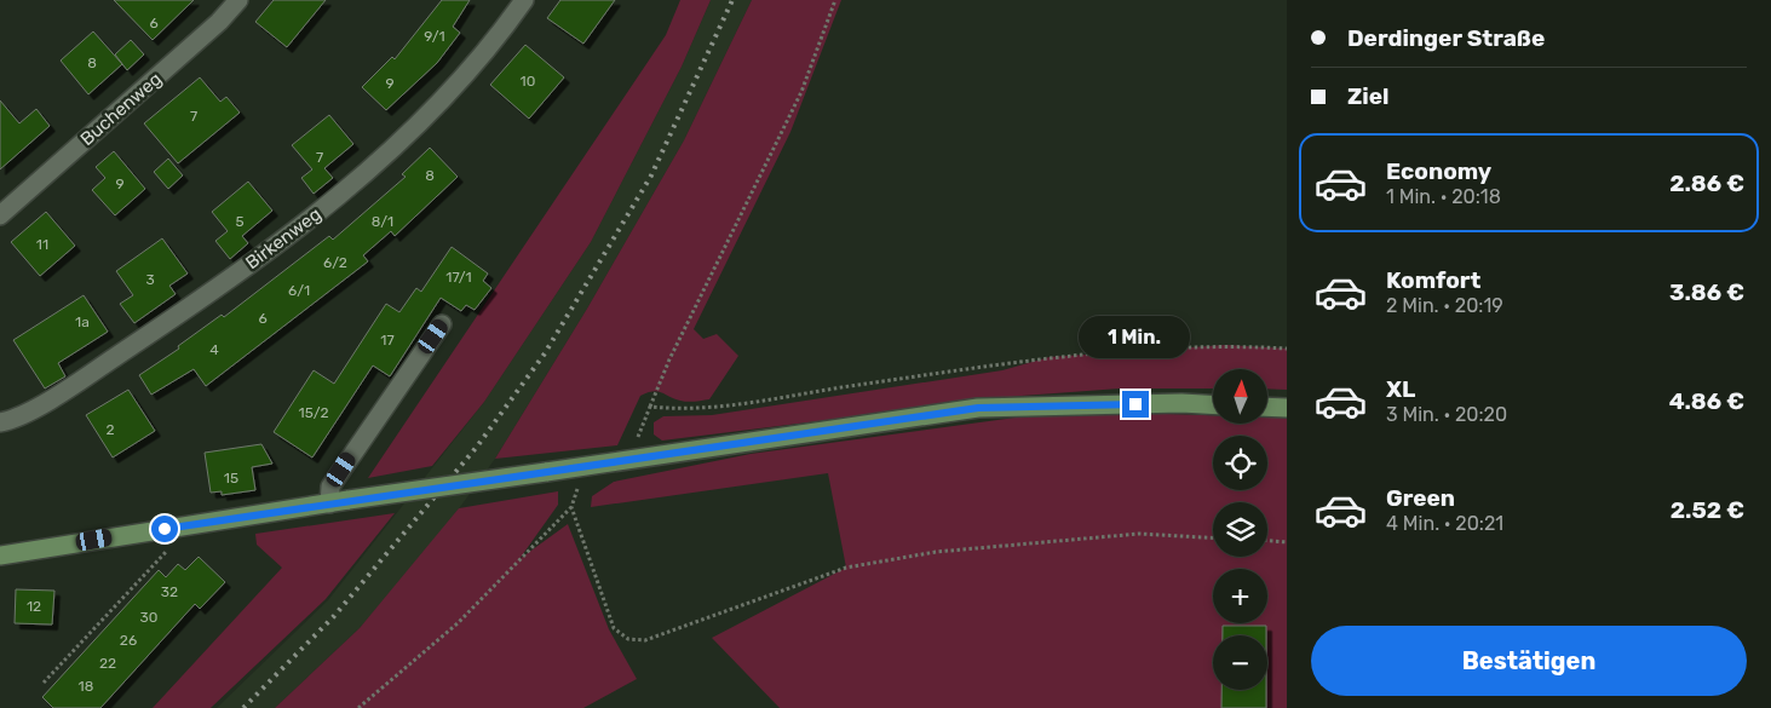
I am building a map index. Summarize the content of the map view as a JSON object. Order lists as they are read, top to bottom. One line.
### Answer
{"streets":{"street":["Buchenweg","Birkenweg"]},"house_numbers":["6","9/1","8","10","9","7","7","8","9","5","8/1","11","6/2","17/1","3","6/1","6","1a","17","4","15/2","2","15","32","12","30","26","22","18"],"north":"top","page":{"banner":["Derdinger Straße","Ziel"],"list":[{"name":"Economy","note":"1 Min. · 20:18","value":"2.86 €"},{"name":"Komfort","note":"2 Min. · 20:19","value":"3.86 €"},{"name":"XL","note":"3 Min. · 20:20","value":"4.86 €"},{"name":"Green","note":"4 Min. · 20:21","value":"2.52 €"}],"bubble":"1 Min.","map_buttons":["+","−"],"buttons":"Bestätigen"}}
